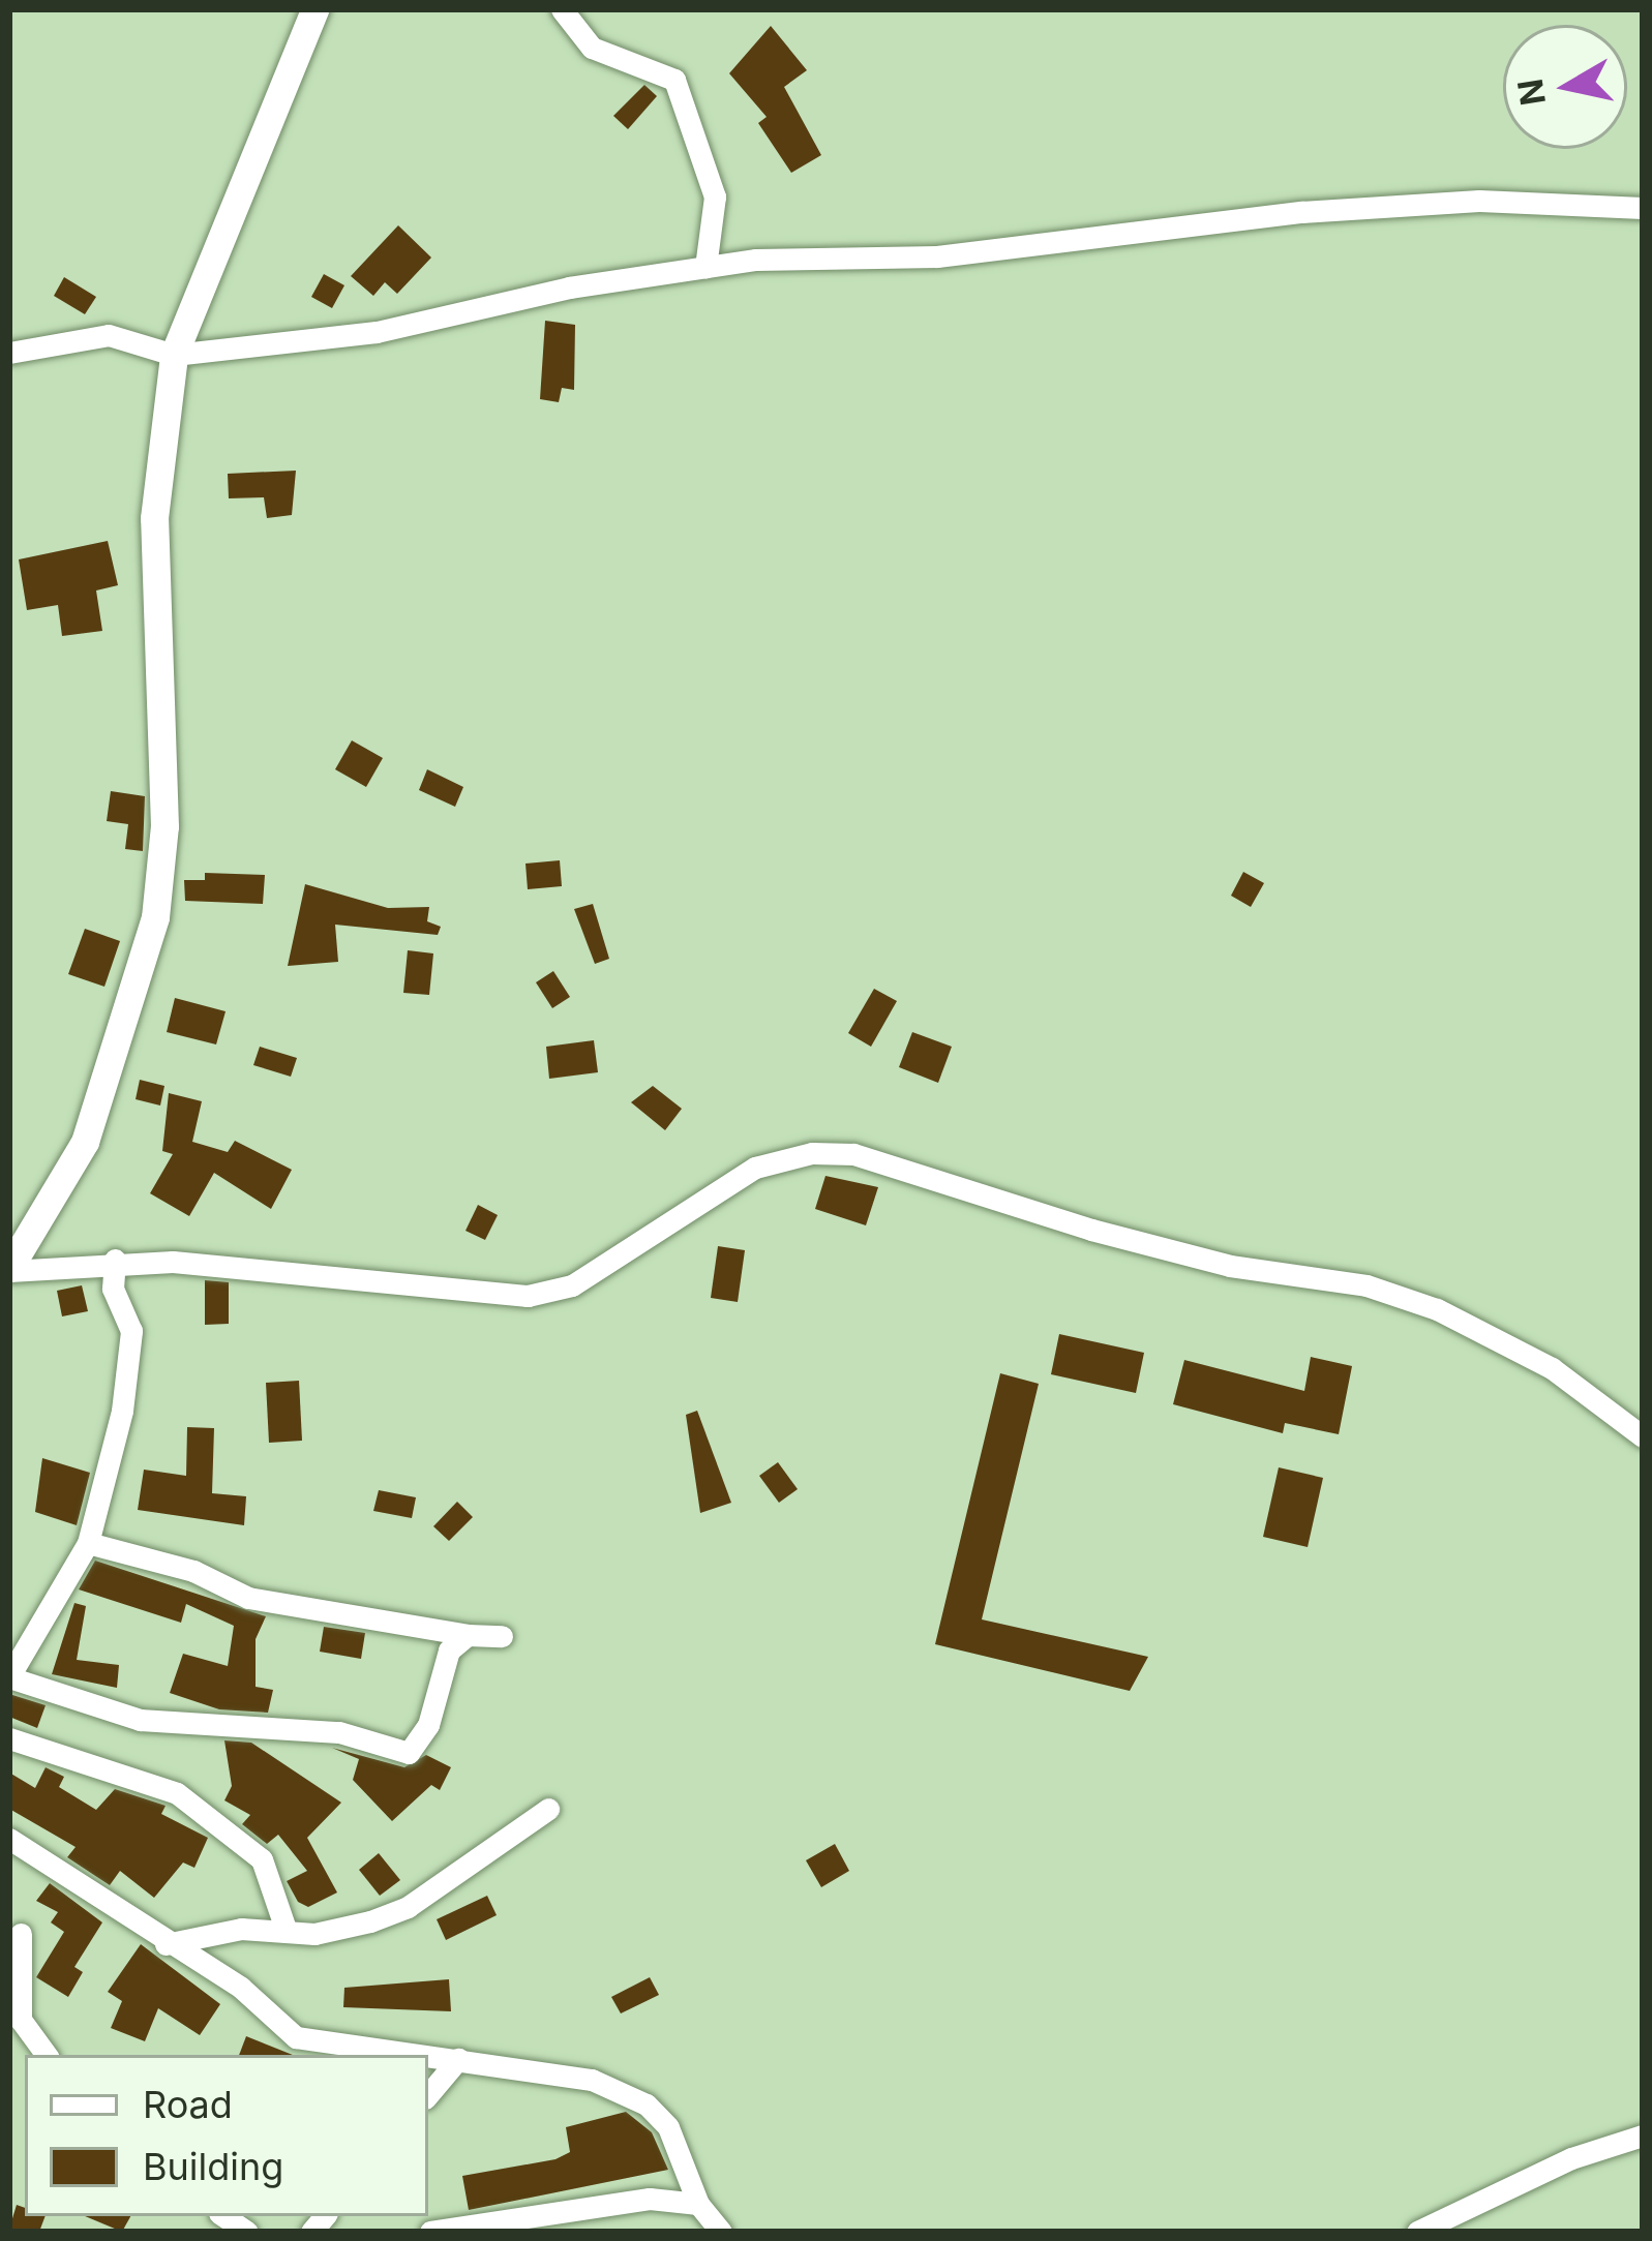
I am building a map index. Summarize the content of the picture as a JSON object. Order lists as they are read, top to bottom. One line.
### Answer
{"legend":["Road","Building"],"north":"left"}
